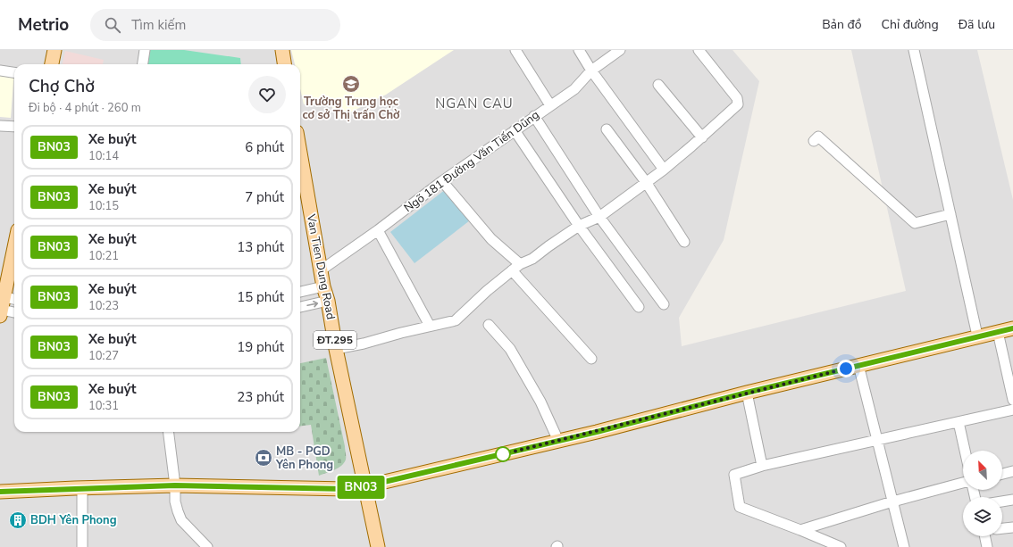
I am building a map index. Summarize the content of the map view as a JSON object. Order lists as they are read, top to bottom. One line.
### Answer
{"streets":{"main road":["Van Tien Dung Road","ĐT.295"],"street":["Ngõ 181 Đường Văn Tiến Dũng"]},"crossings":[["Ngõ 181 Đường Văn Tiến Dũng","Van Tien Dung Road"]],"districts":["NGAN CAU"],"places":{"school or university":["Trường Trung học cơ sở Thị trấn Chờ"],"bank":["MB - PGD Yên Phong"],"building":["BDH Yên Phong"]},"lines":["bus line BN03"],"north":"top left","page":{"header":"Metrio","search":"Tìm kiếm","nav":["Bản đồ","Chỉ đường","Đã lưu"],"on_map":"BN03","heading":["Chợ Chờ","Đi bộ · 4 phút · 260 m"],"list":[{"mark":"BN03","name":"Xe buýt","note":"10:14","value":"6 phút"},{"mark":"BN03","name":"Xe buýt","note":"10:15","value":"7 phút"},{"mark":"BN03","name":"Xe buýt","note":"10:21","value":"13 phút"},{"mark":"BN03","name":"Xe buýt","note":"10:23","value":"15 phút"},{"mark":"BN03","name":"Xe buýt","note":"10:27","value":"19 phút"},{"mark":"BN03","name":"Xe buýt","note":"10:31","value":"23 phút"}]}}
